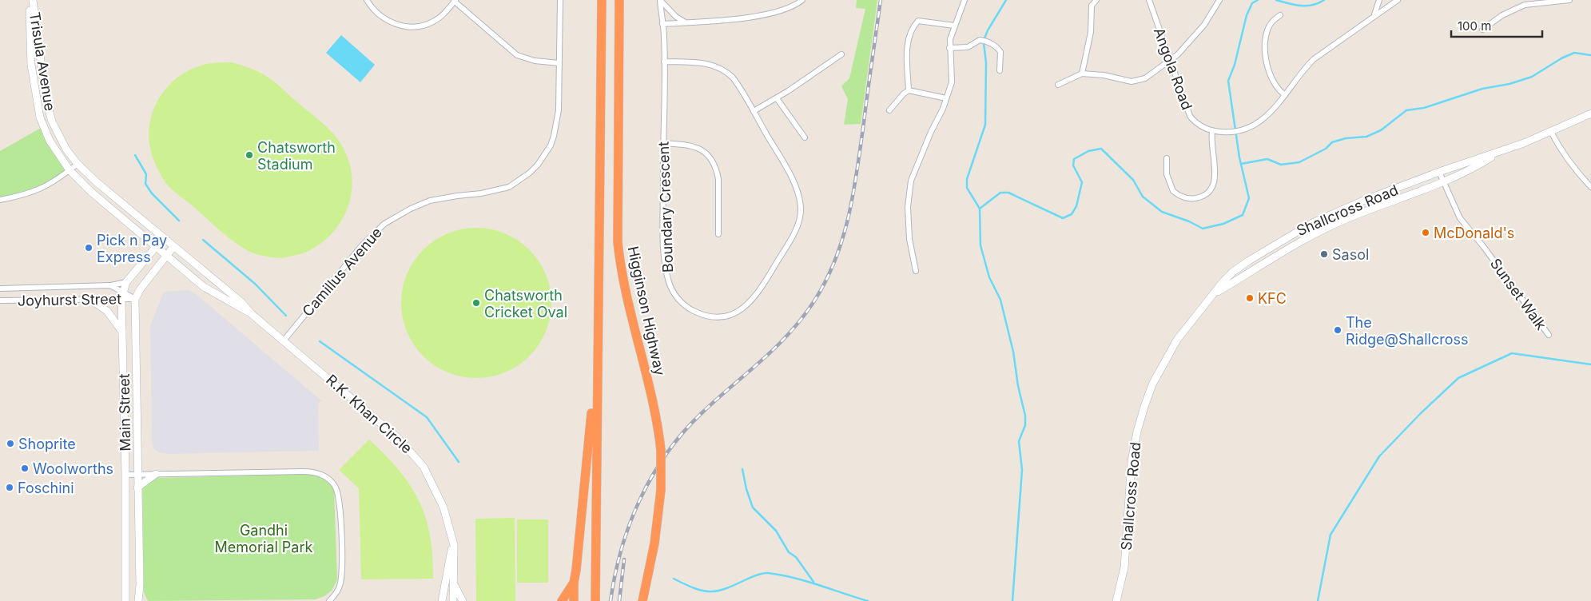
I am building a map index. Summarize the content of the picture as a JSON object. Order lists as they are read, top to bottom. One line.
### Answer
{"streets":{"highway":["Higginson Highway"],"street":["Trisula Avenue","Angola Road","Boundary Crescent","Shallcross Road","Camillus Avenue","Sunset Walk","Joyhurst Street","Main Street","R.K. Khan Circle"]},"crossings":[["Trisula Avenue","R.K. Khan Circle"],["Shallcross Road","Sunset Walk"],["Camillus Avenue","R.K. Khan Circle"],["Joyhurst Street","Main Street"],["Main Street","R.K. Khan Circle"]],"parks":["Gandhi Memorial Park"],"places":["Chatsworth Stadium","McDonald's","Pick n Pay Express","Sasol","KFC","Chatsworth Cricket Oval","The Ridge@Shallcross","Shoprite","Woolworths","Foschini"],"scale_bar":"100 m"}
